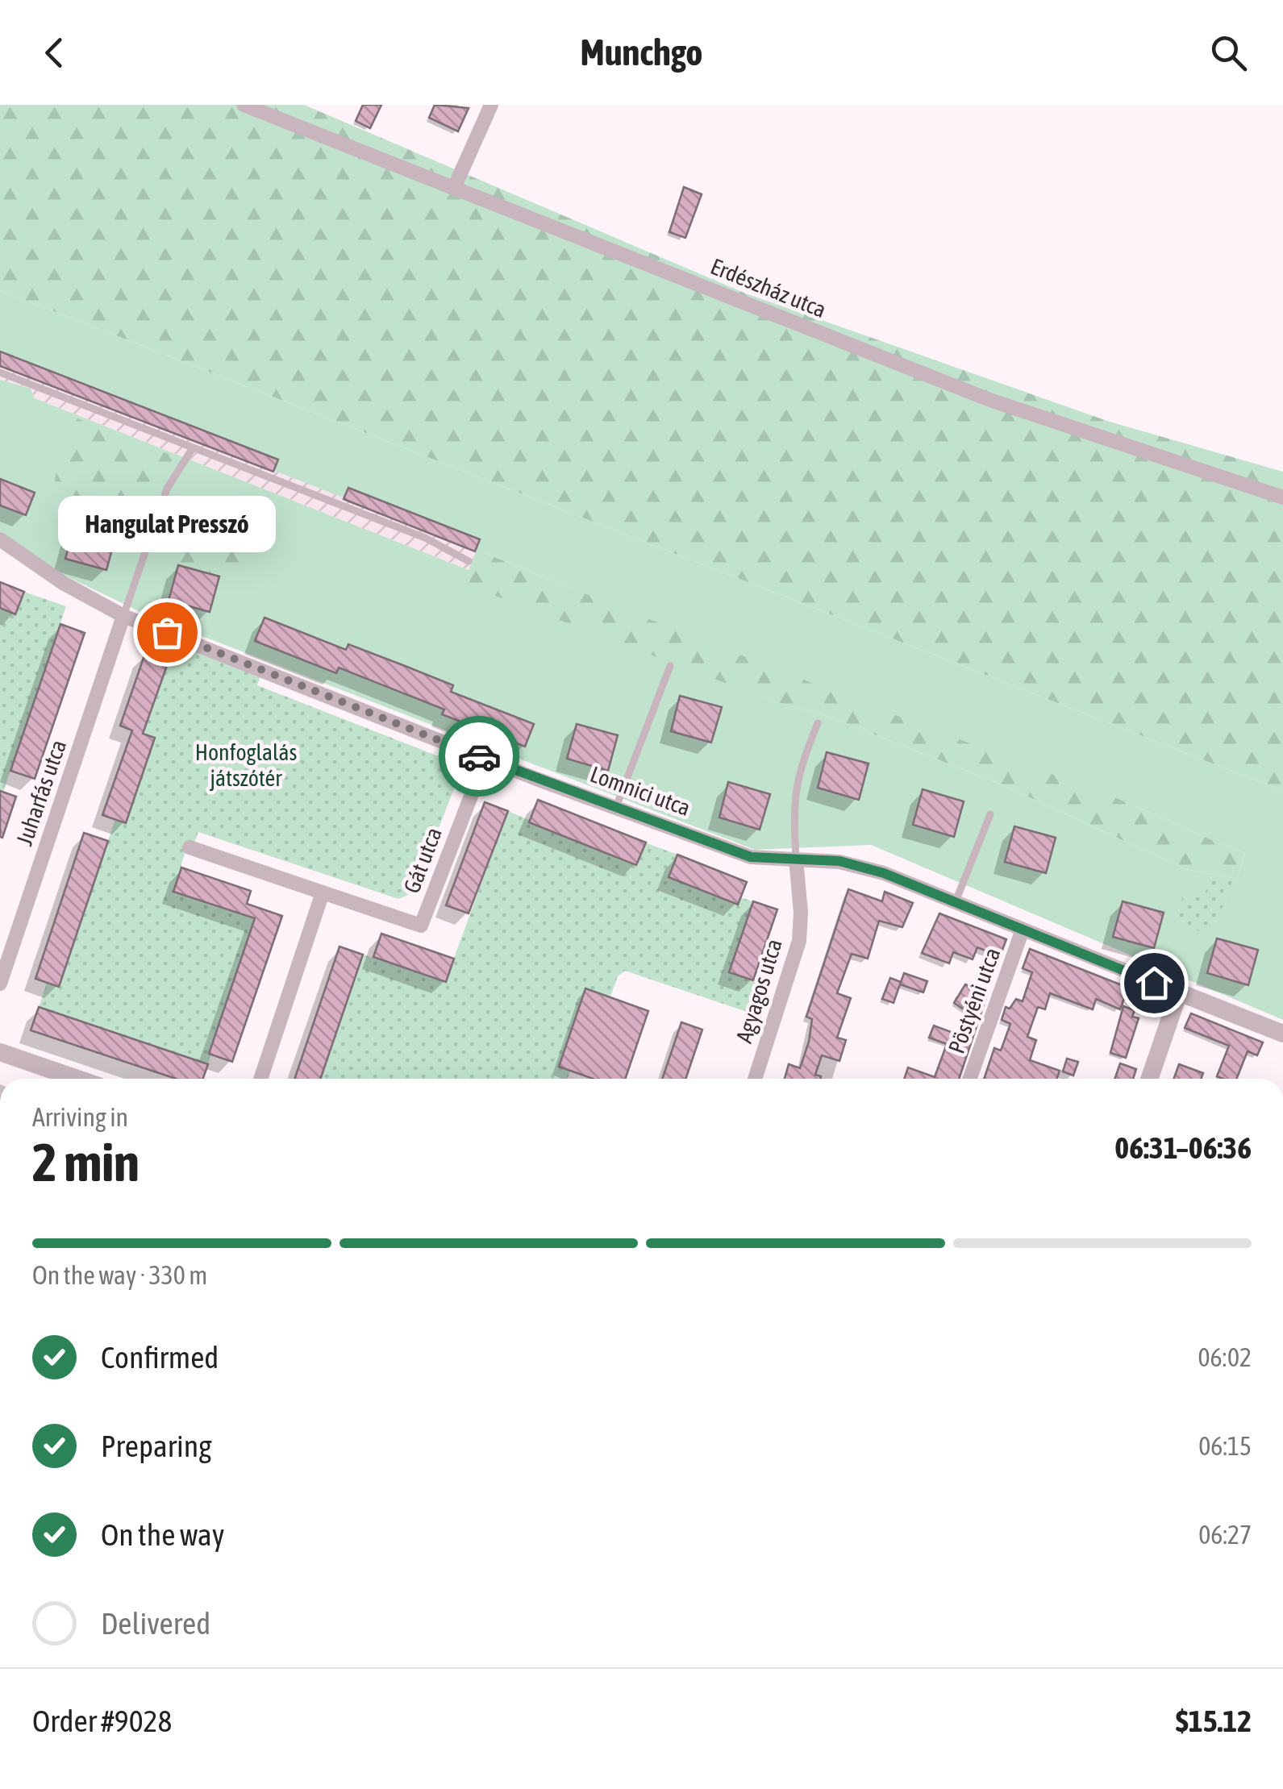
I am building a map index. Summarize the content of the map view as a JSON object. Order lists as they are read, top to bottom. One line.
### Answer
{"streets":{"street":["Erdészház utca","Lomnici utca","Juharfás utca","Gát utca","Agyagos utca","Pöstyéni utca"]},"crossings":[["Lomnici utca","Juharfás utca"],["Lomnici utca","Gát utca"],["Lomnici utca","Agyagos utca"],["Lomnici utca","Pöstyéni utca"]],"parks":["Honfoglalás játszótér"],"places":["Hangulat Presszó"],"page":{"header":"Munchgo","bubble":"Hangulat Presszó","heading":["2 min","Arriving in","06:31–06:36"],"panel":["Order #9028","$15.12"],"bar":"On the way · 330 m","list":[["Confirmed","06:02"],["Preparing","06:15"],["On the way","06:27"],"Delivered"]}}
